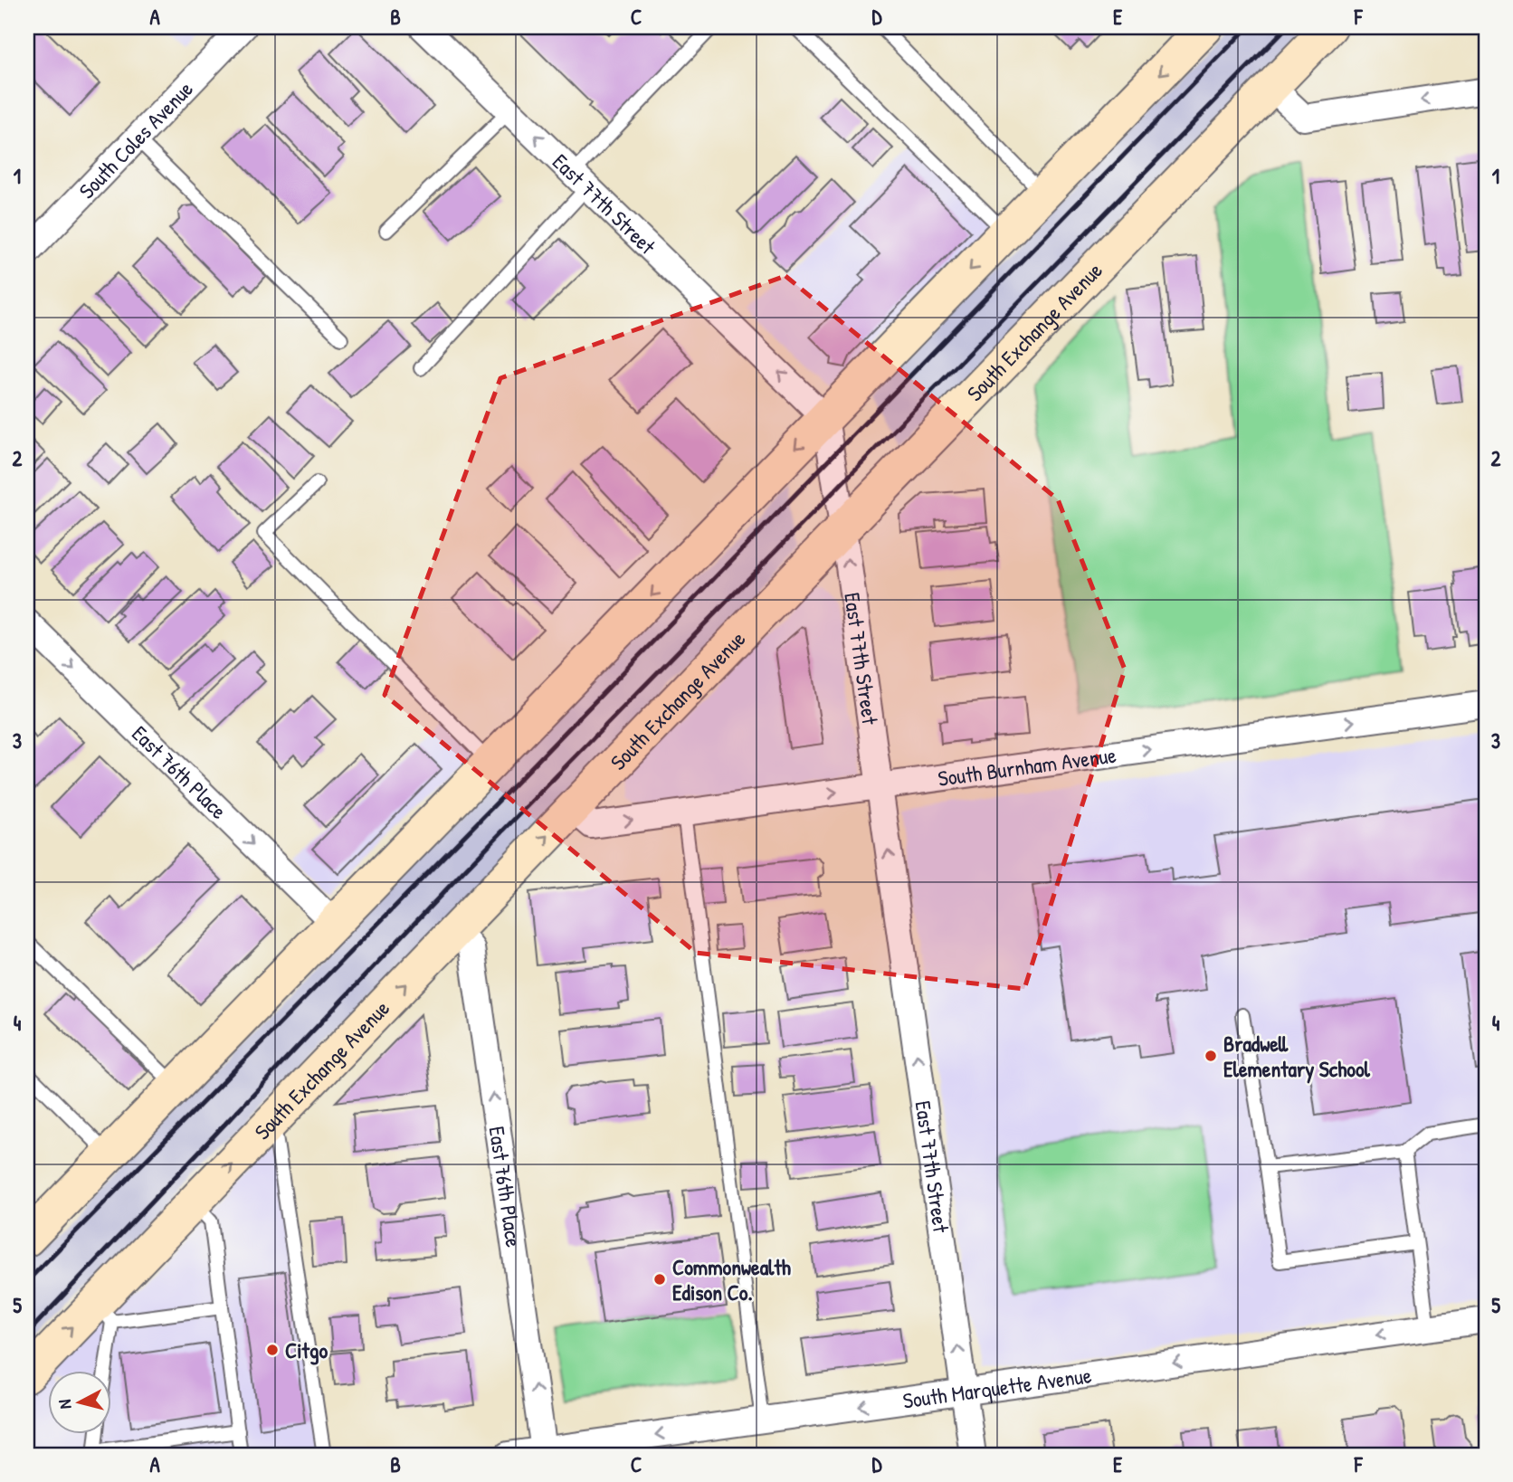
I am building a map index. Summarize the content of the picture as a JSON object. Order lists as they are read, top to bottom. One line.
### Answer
{"streets":{"street":["South Coles Avenue","East 77th Street","South Exchange Avenue","South Burnham Avenue","East 76th Place","South Marquette Avenue"]},"crossings":[["East 77th Street","South Exchange Avenue"],["East 77th Street","South Burnham Avenue"],["East 77th Street","South Marquette Avenue"],["South Exchange Avenue","South Burnham Avenue"],["South Exchange Avenue","East 76th Place"],["East 76th Place","South Marquette Avenue"]],"one_way":["East 77th Street","South Burnham Avenue","South Marquette Avenue"],"places":["Bradwell Elementary School","Commonwealth Edison Co.","Citgo"],"north":"left","grid":{"columns":["A","B","C","D","E","F"],"rows":["1","2","3","4","5"]}}
